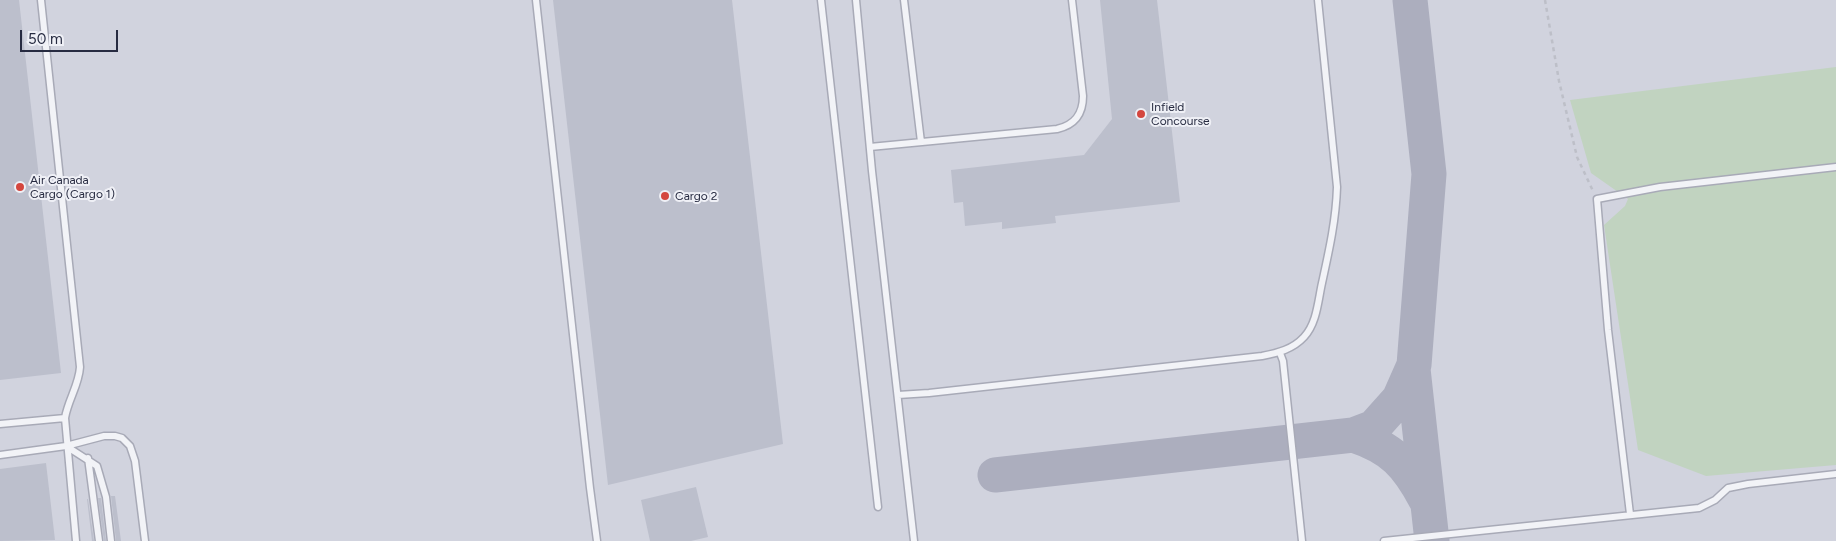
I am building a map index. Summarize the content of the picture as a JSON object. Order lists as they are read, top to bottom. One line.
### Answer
{"places":["Infield Concourse","Air Canada Cargo (Cargo 1)","Cargo 2"],"scale_bar":"50 m"}
